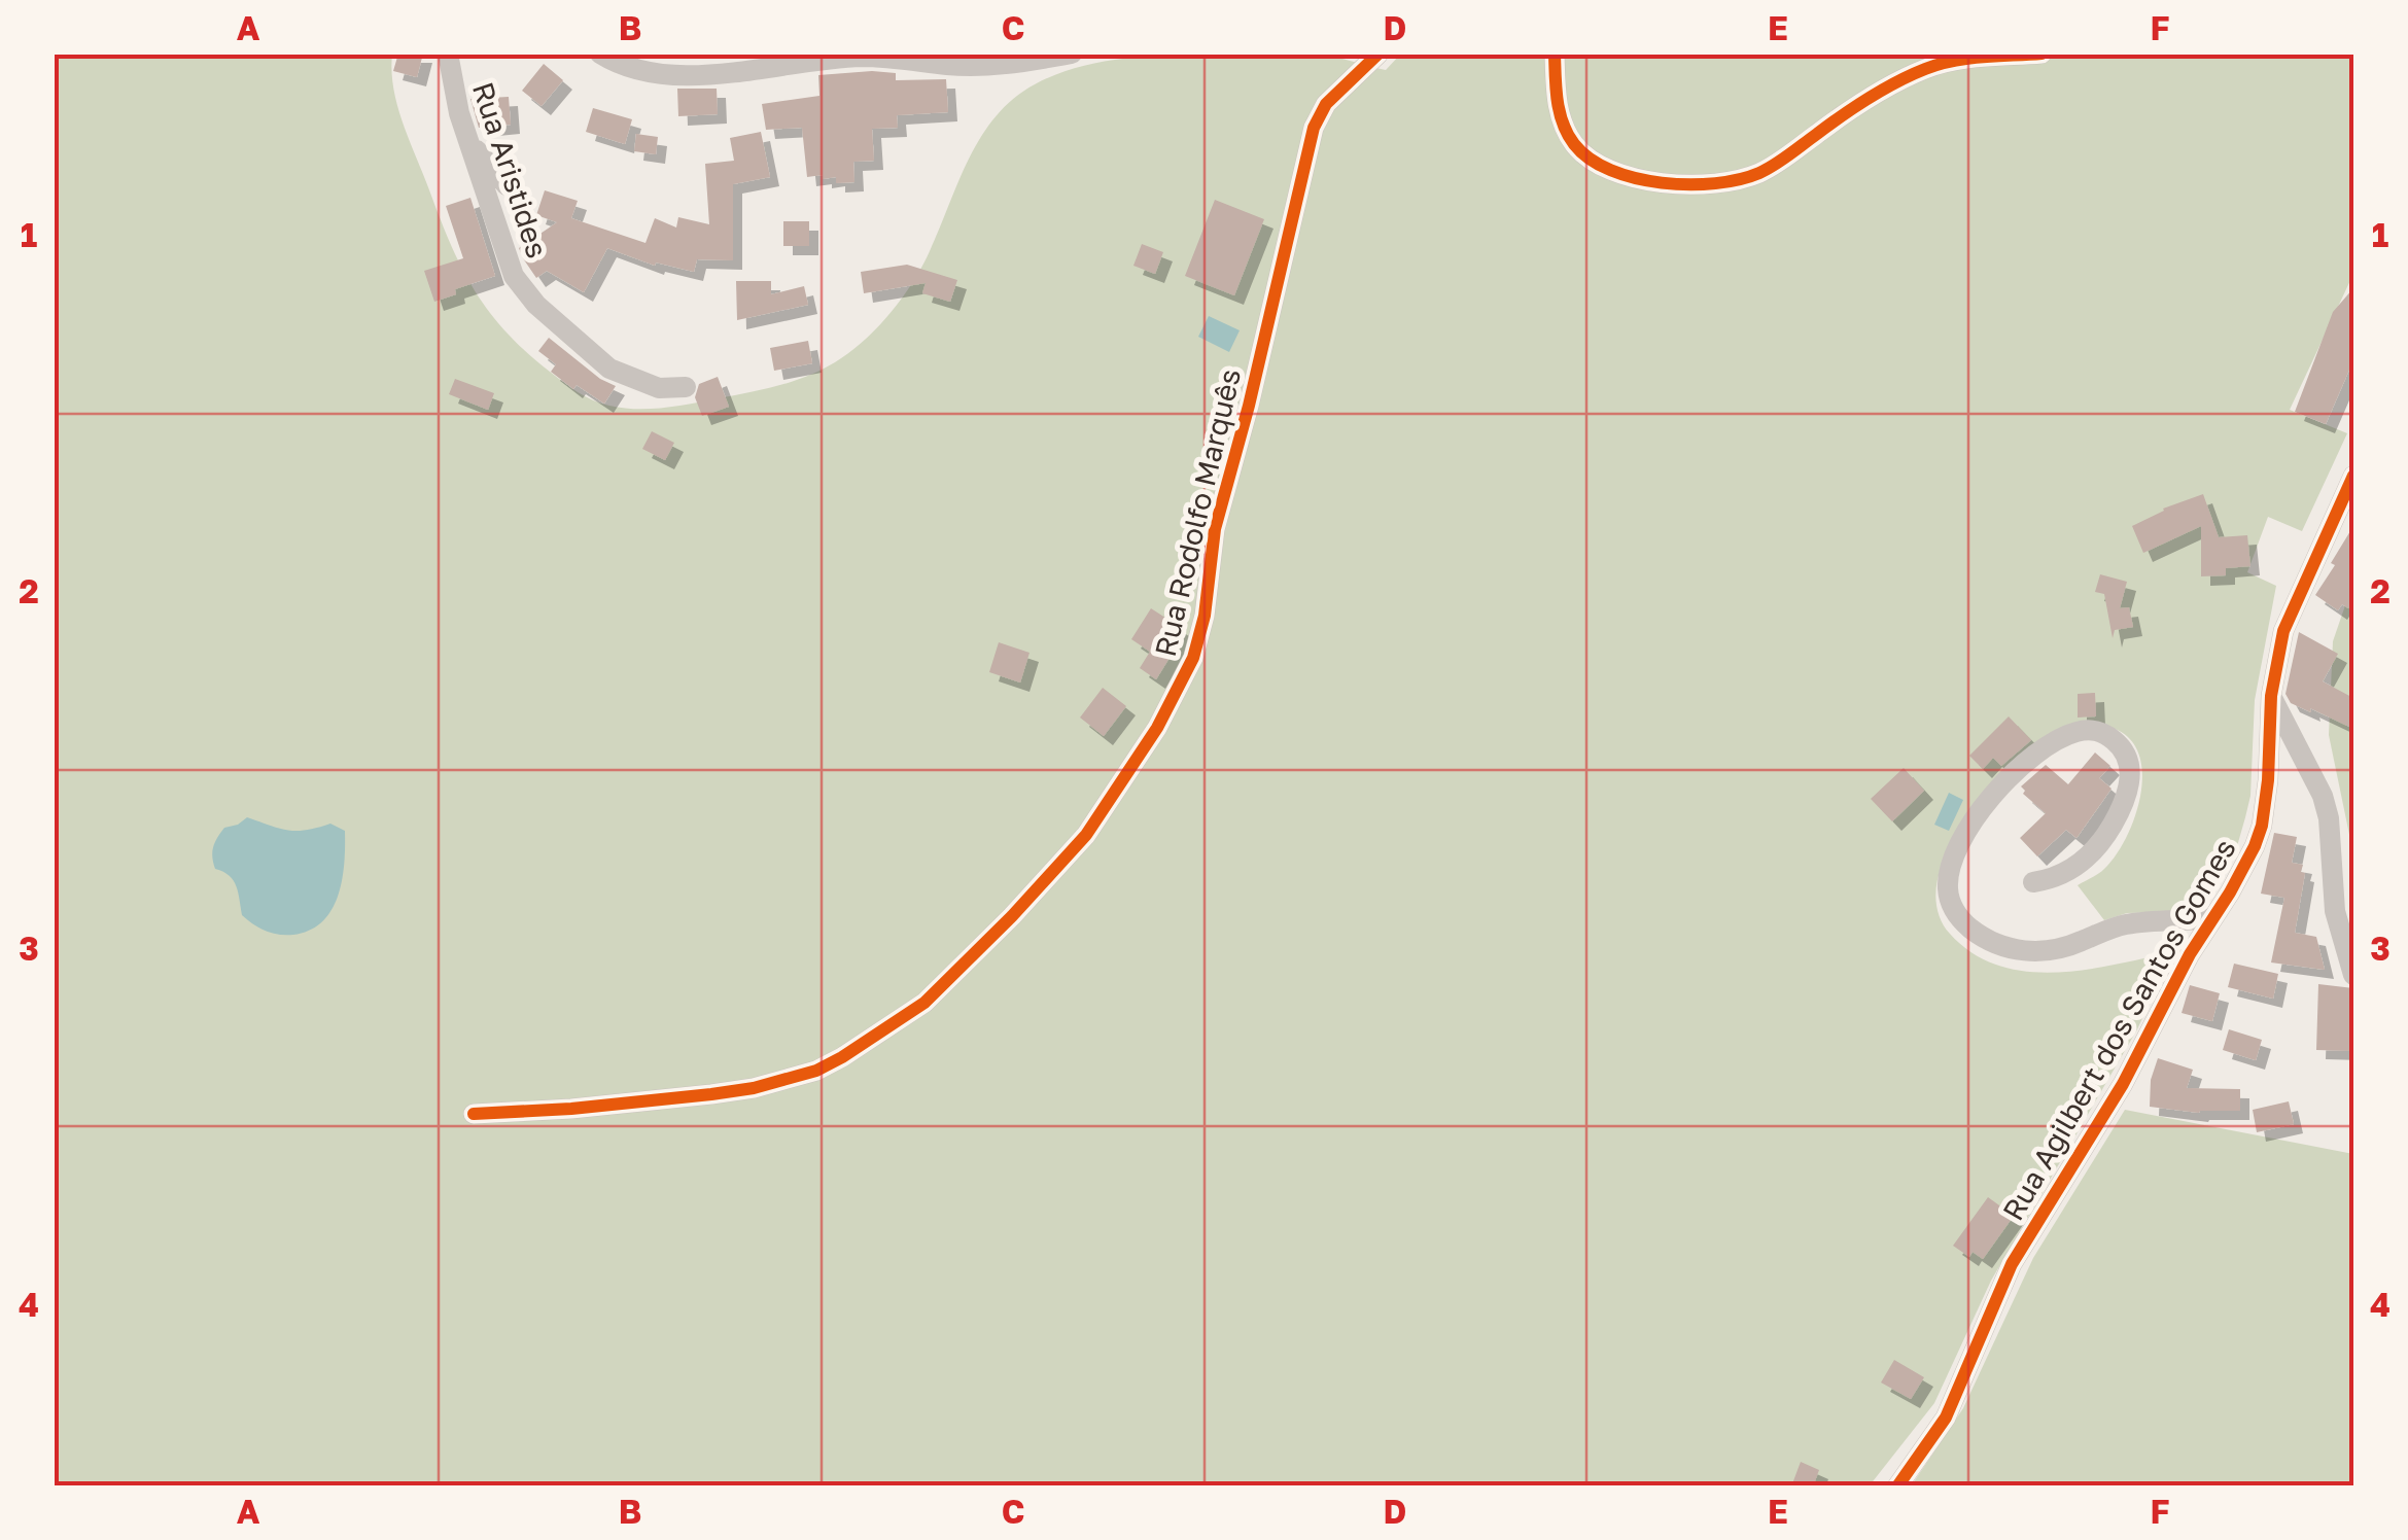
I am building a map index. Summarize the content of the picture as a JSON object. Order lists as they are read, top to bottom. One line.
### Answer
{"streets":{"street":["Rua Aristides","Rua Rodolfo Marquês","Rua Agilbert dos Santos Gomes"]},"grid":{"columns":["A","B","C","D","E","F"],"rows":["1","2","3","4"]}}
